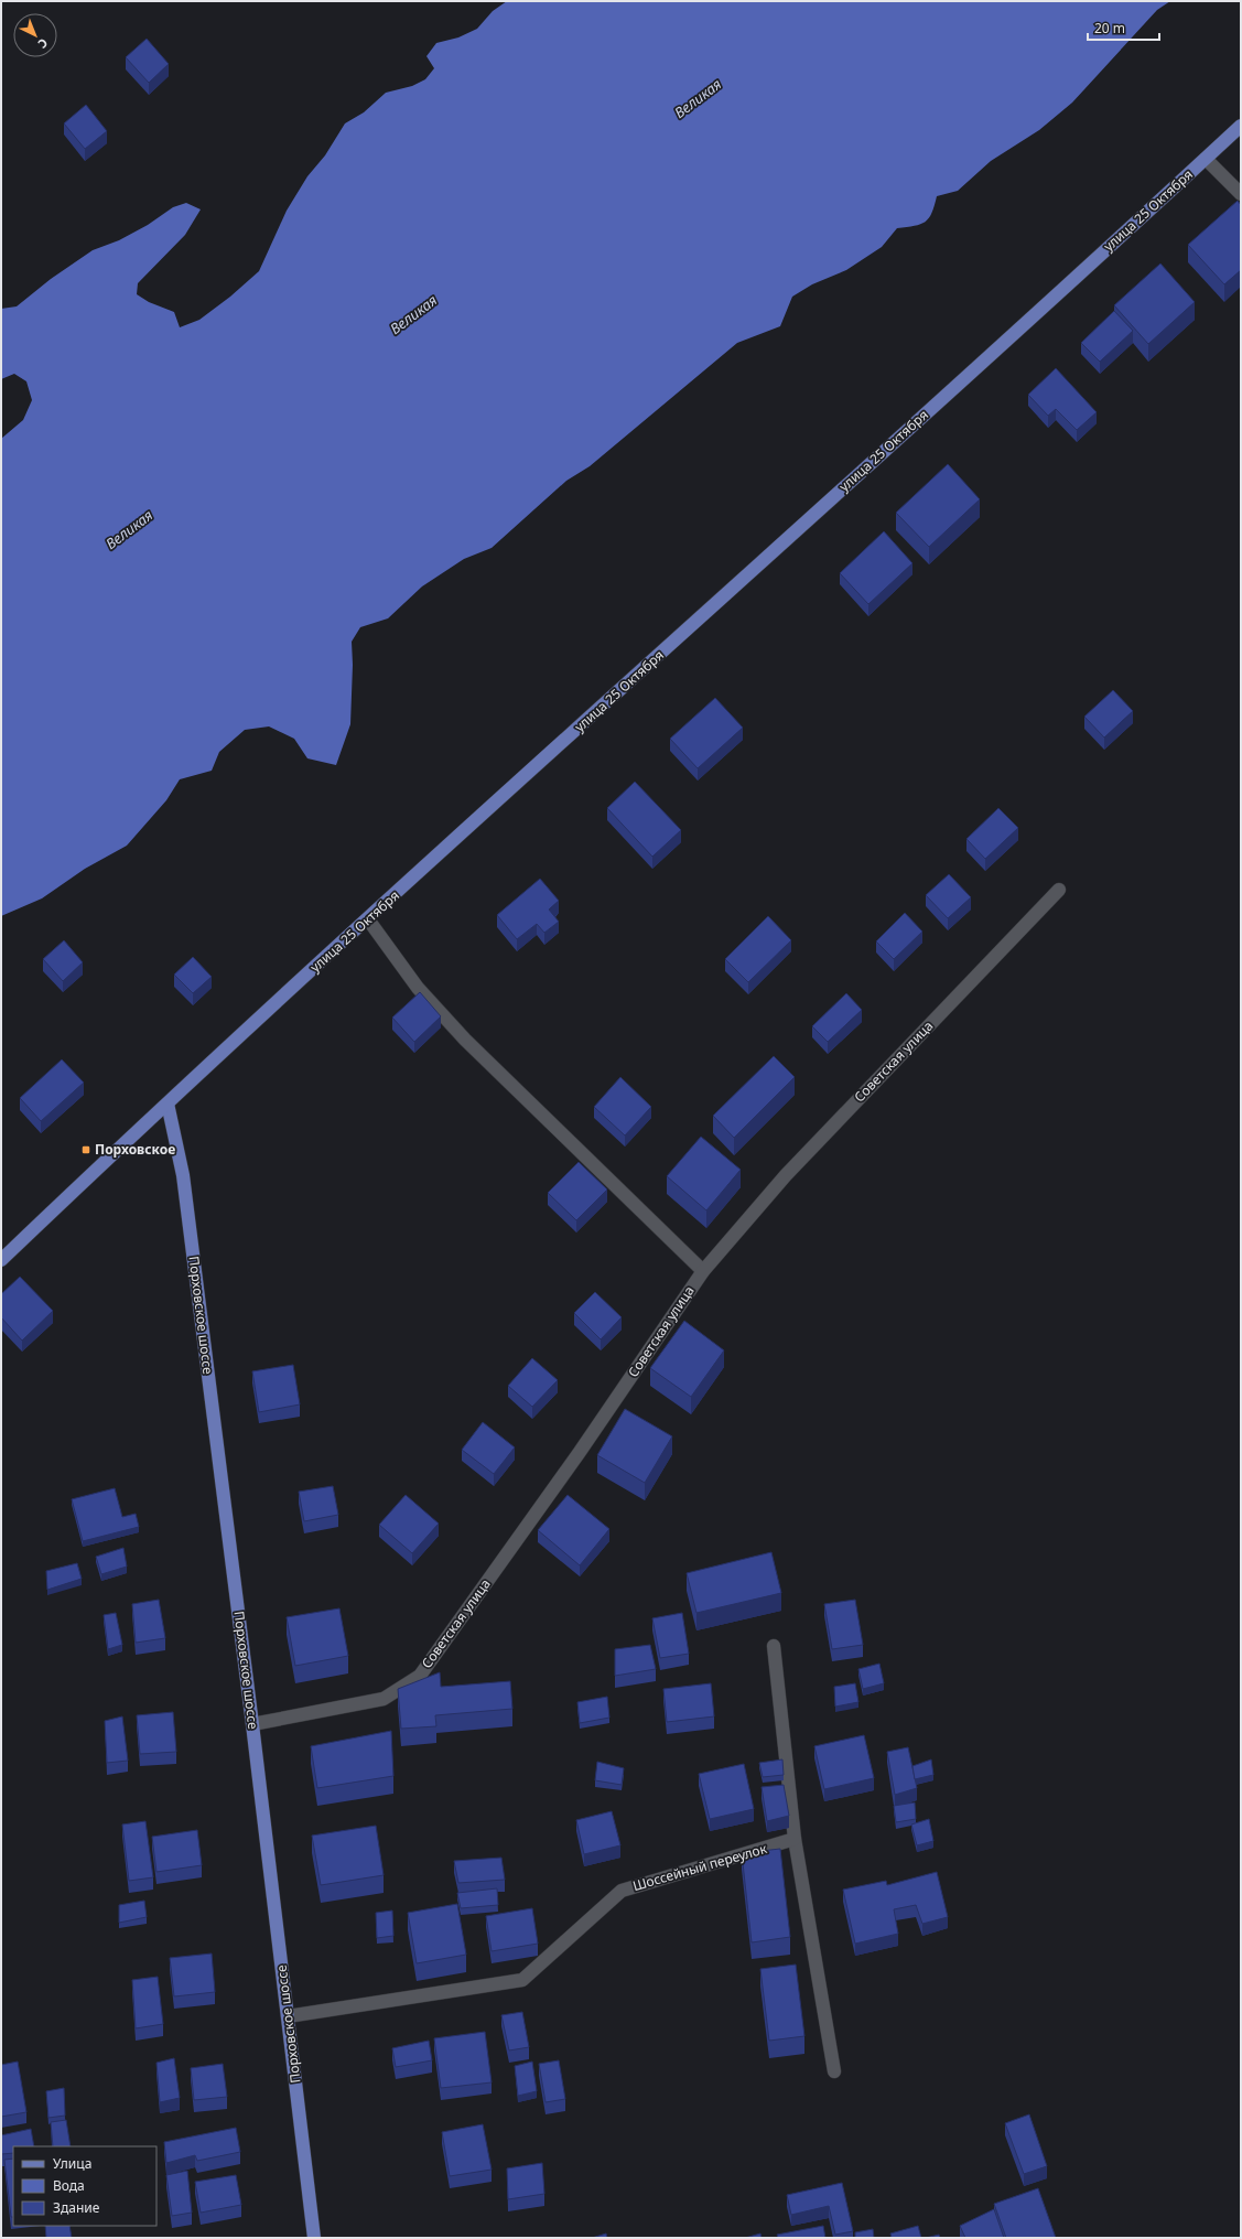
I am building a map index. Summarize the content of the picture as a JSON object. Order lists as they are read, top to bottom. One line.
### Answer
{"streets":{"main road":["улица 25 Октября","Порховское шоссе"],"street":["Советская улица","Шоссейный переулок"]},"crossings":[["улица 25 Октября","Порховское шоссе"],["Советская улица","Порховское шоссе"],["Порховское шоссе","Шоссейный переулок"]],"water":["Великая"],"places":{"transit":["Порховское"]},"legend":["Улица","Вода","Здание"],"scale_bar":"20 m","north":"bottom right"}
